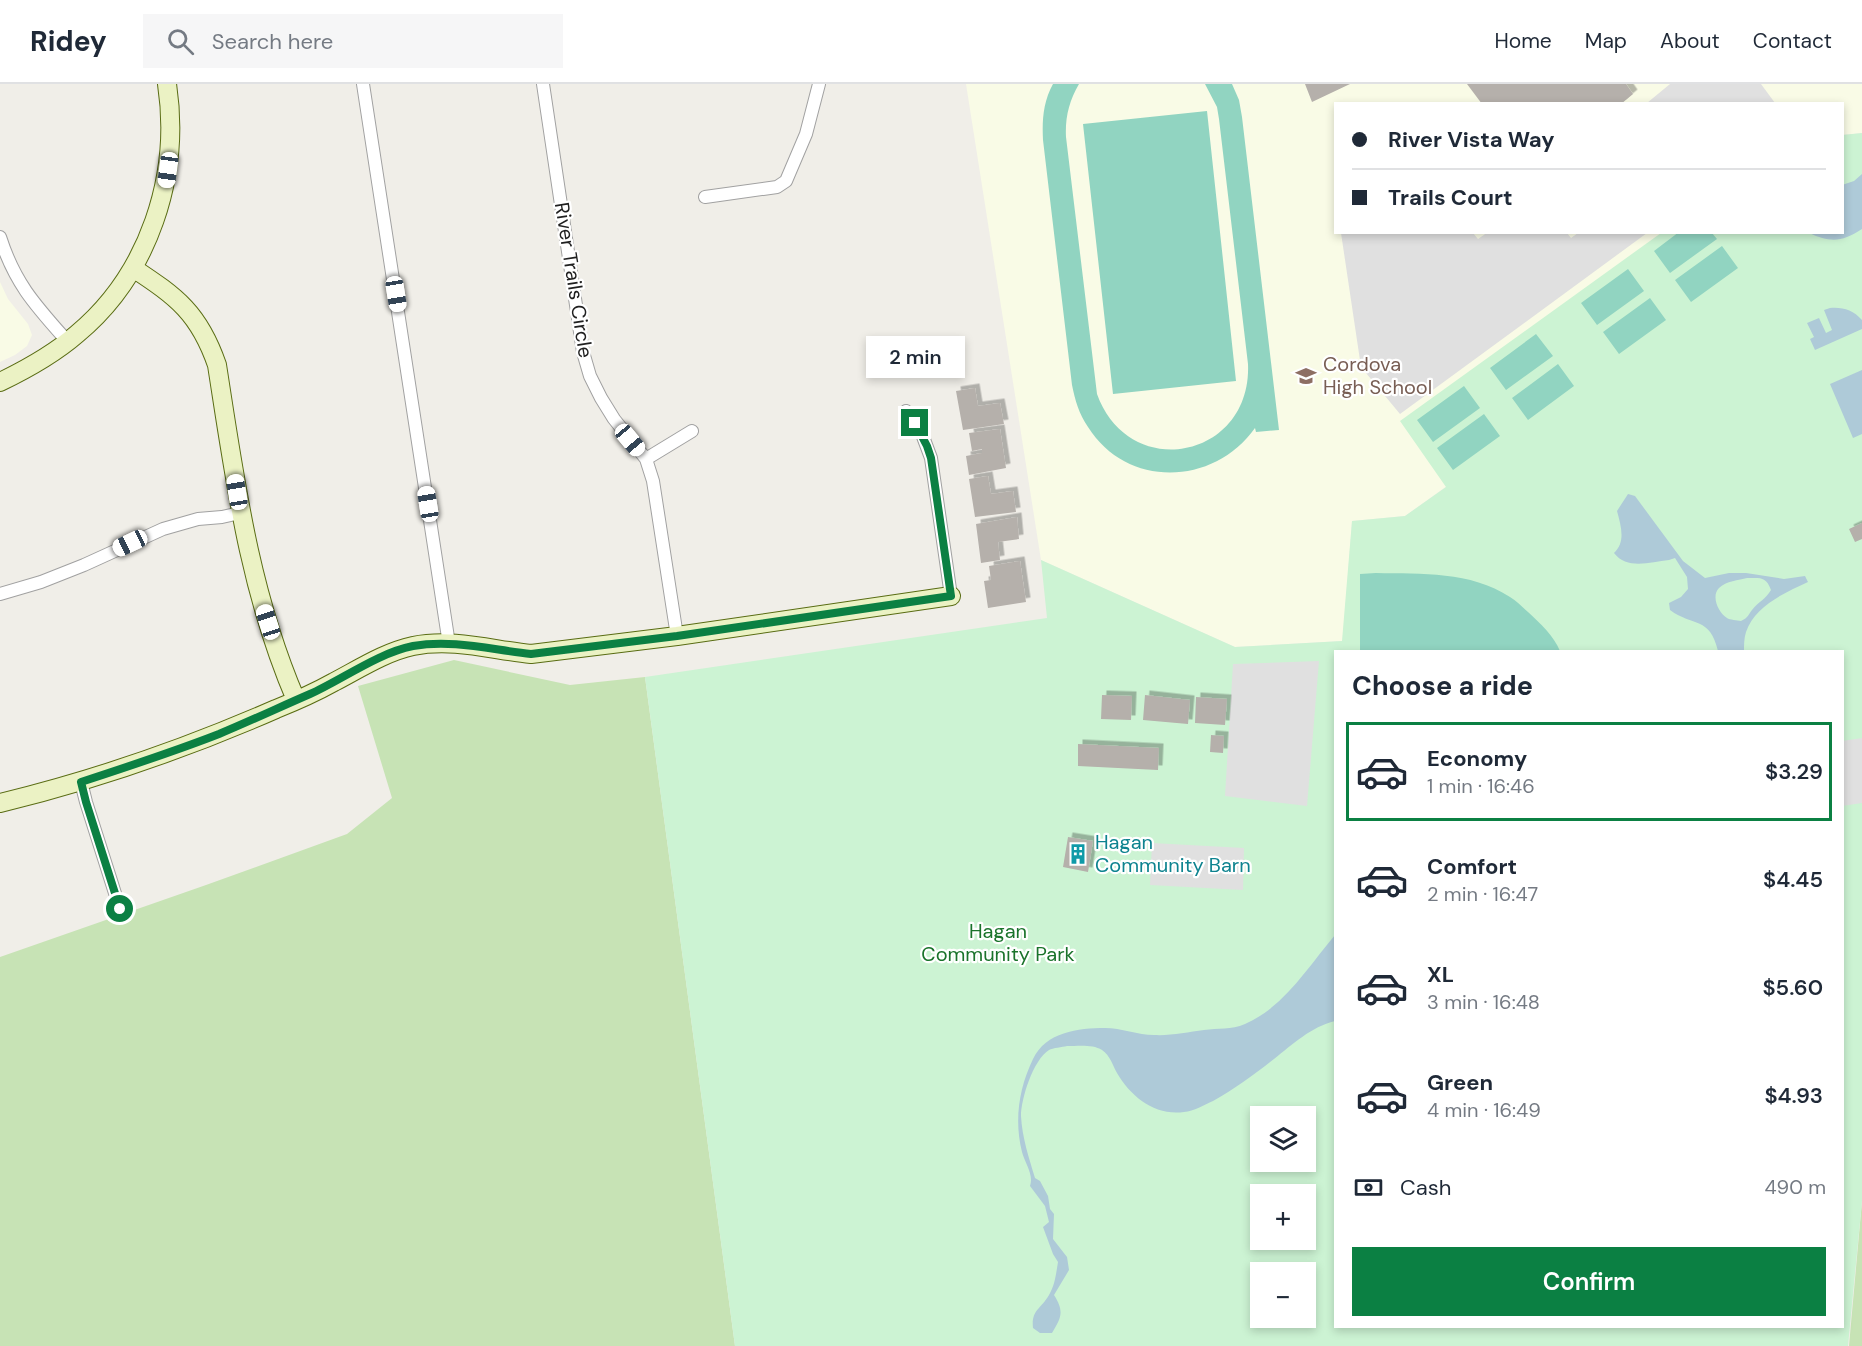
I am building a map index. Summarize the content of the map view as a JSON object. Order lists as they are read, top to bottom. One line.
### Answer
{"streets":{"street":["River Trails Circle"]},"parks":["Hagan Community Park"],"places":{"school or university":["Cordova High School"],"building":["Hagan Community Barn"]},"page":{"header":"Ridey","search":"Search here","nav":["Home","Map","About","Contact"],"banner":["River Vista Way","Trails Court"],"bubble":"2 min","heading":"Choose a ride","list":[{"name":"Economy","note":"1 min · 16:46","value":"$3.29"},{"name":"Comfort","note":"2 min · 16:47","value":"$4.45"},{"name":"XL","note":"3 min · 16:48","value":"$5.60"},{"name":"Green","note":"4 min · 16:49","value":"$4.93"}],"map_buttons":["+","−"],"pay":["Cash","490 m"],"buttons":"Confirm"}}
